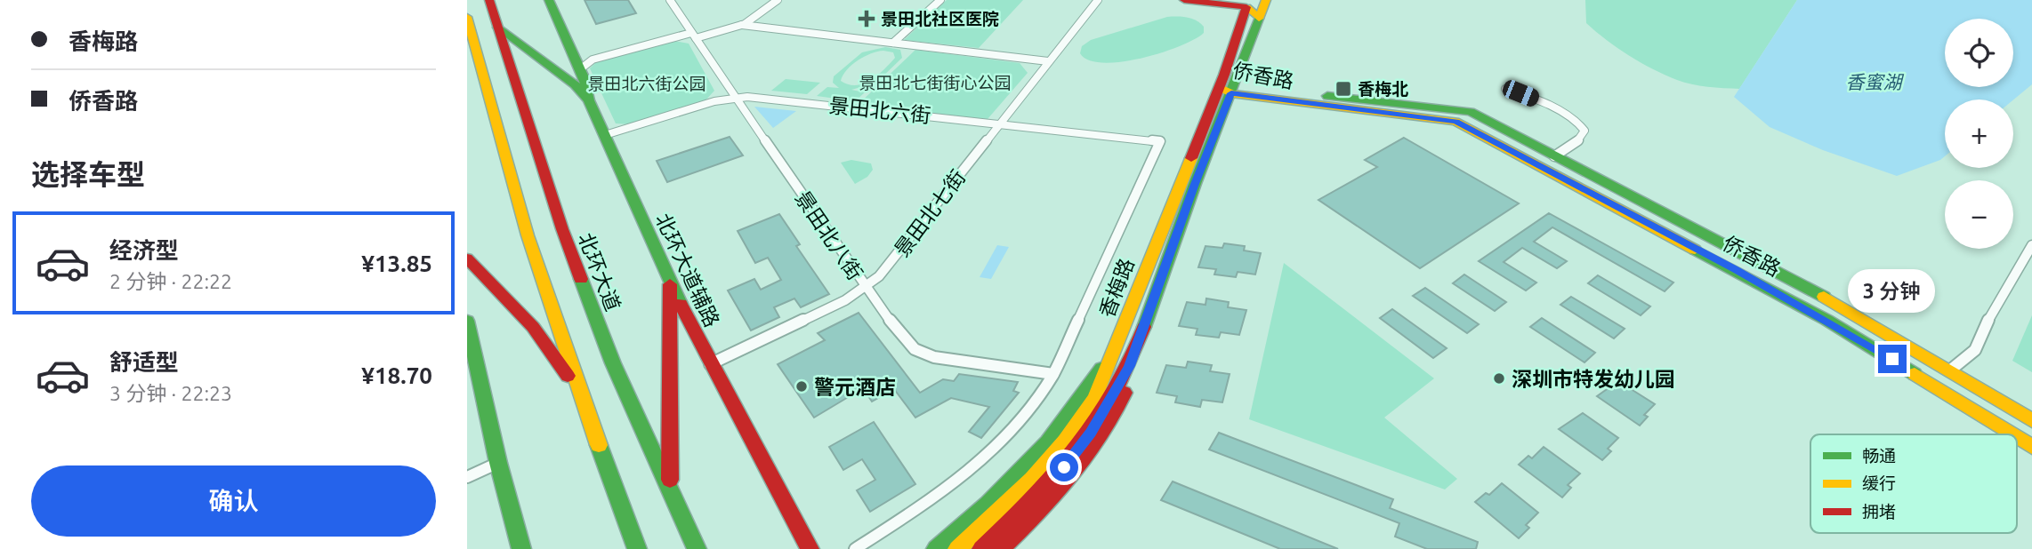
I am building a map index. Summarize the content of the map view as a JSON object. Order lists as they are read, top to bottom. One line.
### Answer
{"streets":{"main road":["侨香路","北环大道辅路","北环大道","香梅路"],"street":["景田北六街","景田北七街","景田北八街"]},"crossings":[["侨香路","香梅路"],["景田北六街","景田北七街"],["景田北六街","景田北八街"],["景田北六街","北环大道辅路"],["景田北七街","景田北八街"],["景田北七街","北环大道辅路"]],"water":["香蜜湖"],"parks":["景田北七街街心公园","景田北六街公园"],"places":{"health":["景田北社区医院"],"transit":["香梅北"],"other":["深圳市特发幼儿园","警元酒店"]},"legend":["畅通","缓行","拥堵"],"page":{"banner":["香梅路","侨香路"],"map_buttons":["+","−"],"heading":"选择车型","list":[{"name":"经济型","note":"2 分钟 · 22:22","value":"¥13.85"},{"name":"舒适型","note":"3 分钟 · 22:23","value":"¥18.70"}],"bubble":"3 分钟","buttons":"确认"}}
